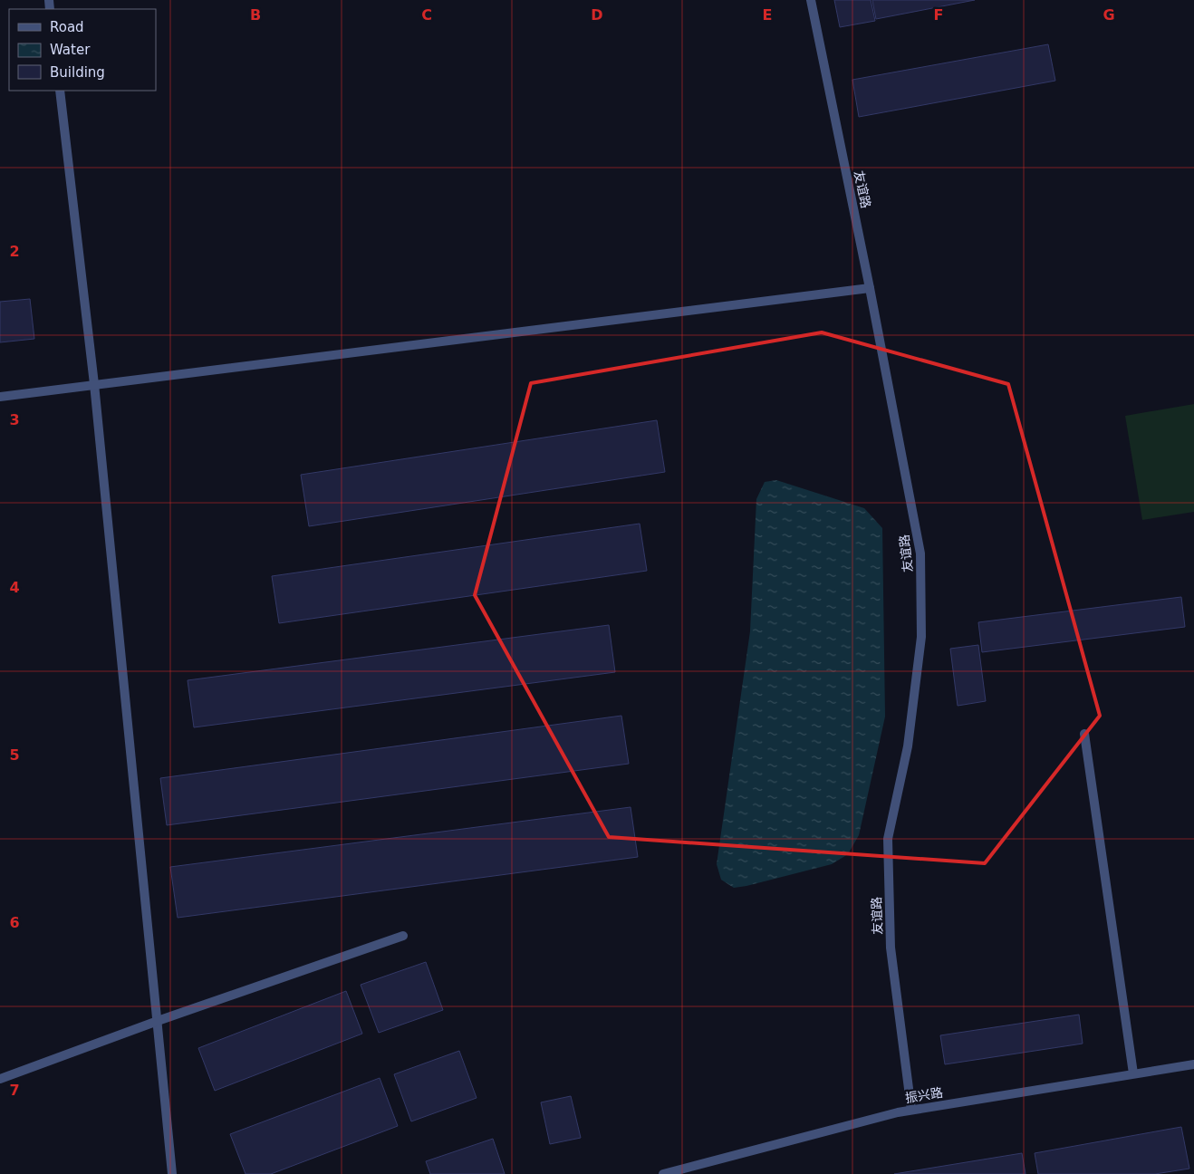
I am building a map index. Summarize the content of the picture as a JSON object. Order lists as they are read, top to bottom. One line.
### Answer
{"streets":{"street":["友谊路","振兴路"]},"crossings":[["友谊路","振兴路"]],"legend":["Road","Water","Building"],"grid":{"columns":["B","C","D","E","F","G"],"rows":["2","3","4","5","6","7"]}}
